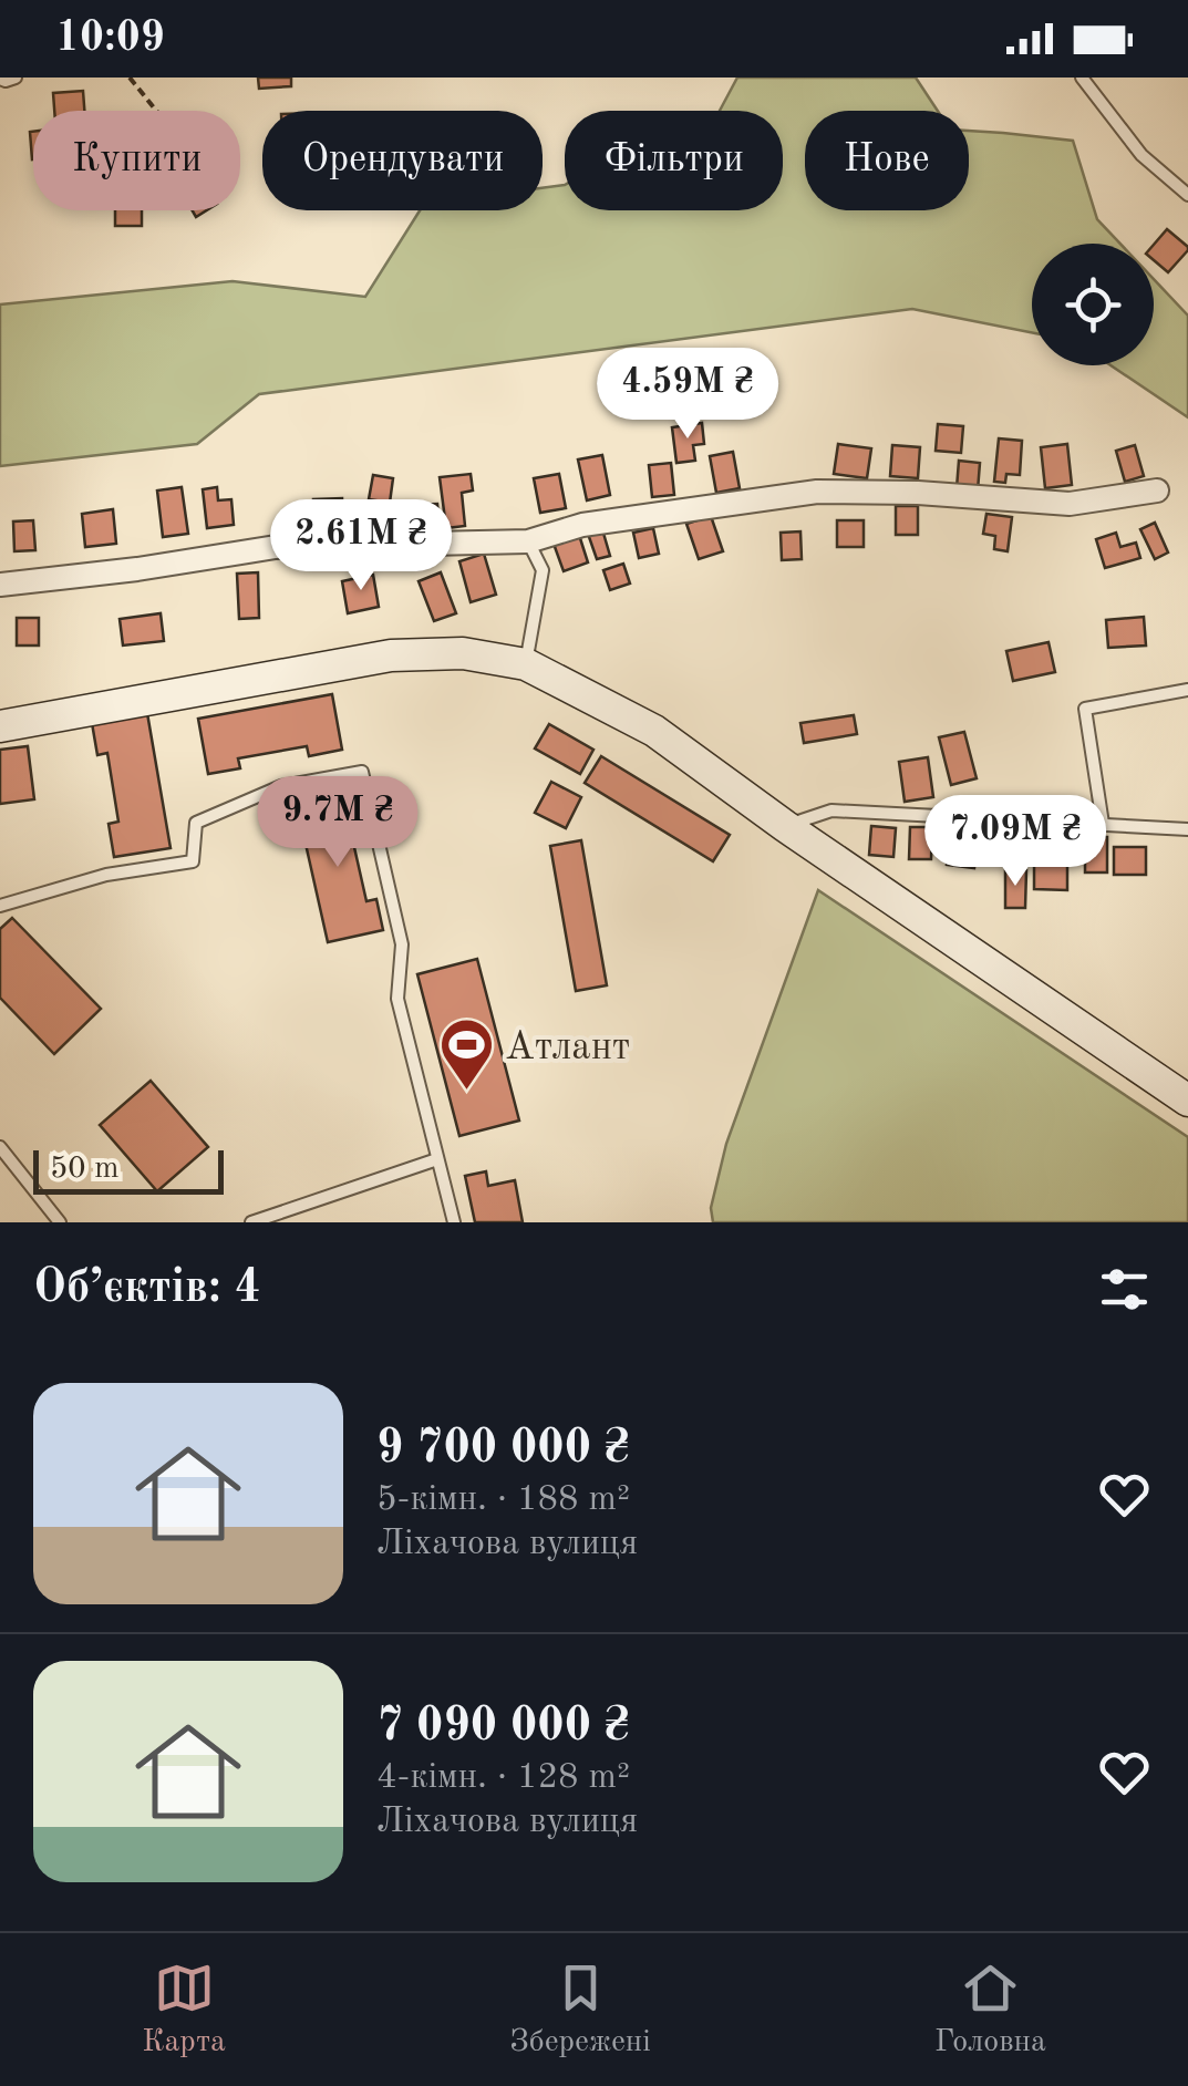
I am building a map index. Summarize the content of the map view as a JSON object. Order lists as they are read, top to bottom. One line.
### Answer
{"places":{"sports":["Атлант"]},"scale_bar":"50 m","page":{"status":"10:09","chip":["Купити","Орендувати","Фільтри","Нове"],"price":["4.59M ₴","2.61M ₴","9.7M ₴","7.09M ₴"],"scale":"50 m","heading":"Об’єктів: 4","list":[{"name":"9 700 000 ₴","note":"5-кімн. · 188 m² · Ліхачова вулиця"},{"name":"7 090 000 ₴","note":"4-кімн. · 128 m² · Ліхачова вулиця"}],"tabs":["Карта","Збережені","Головна"]}}
